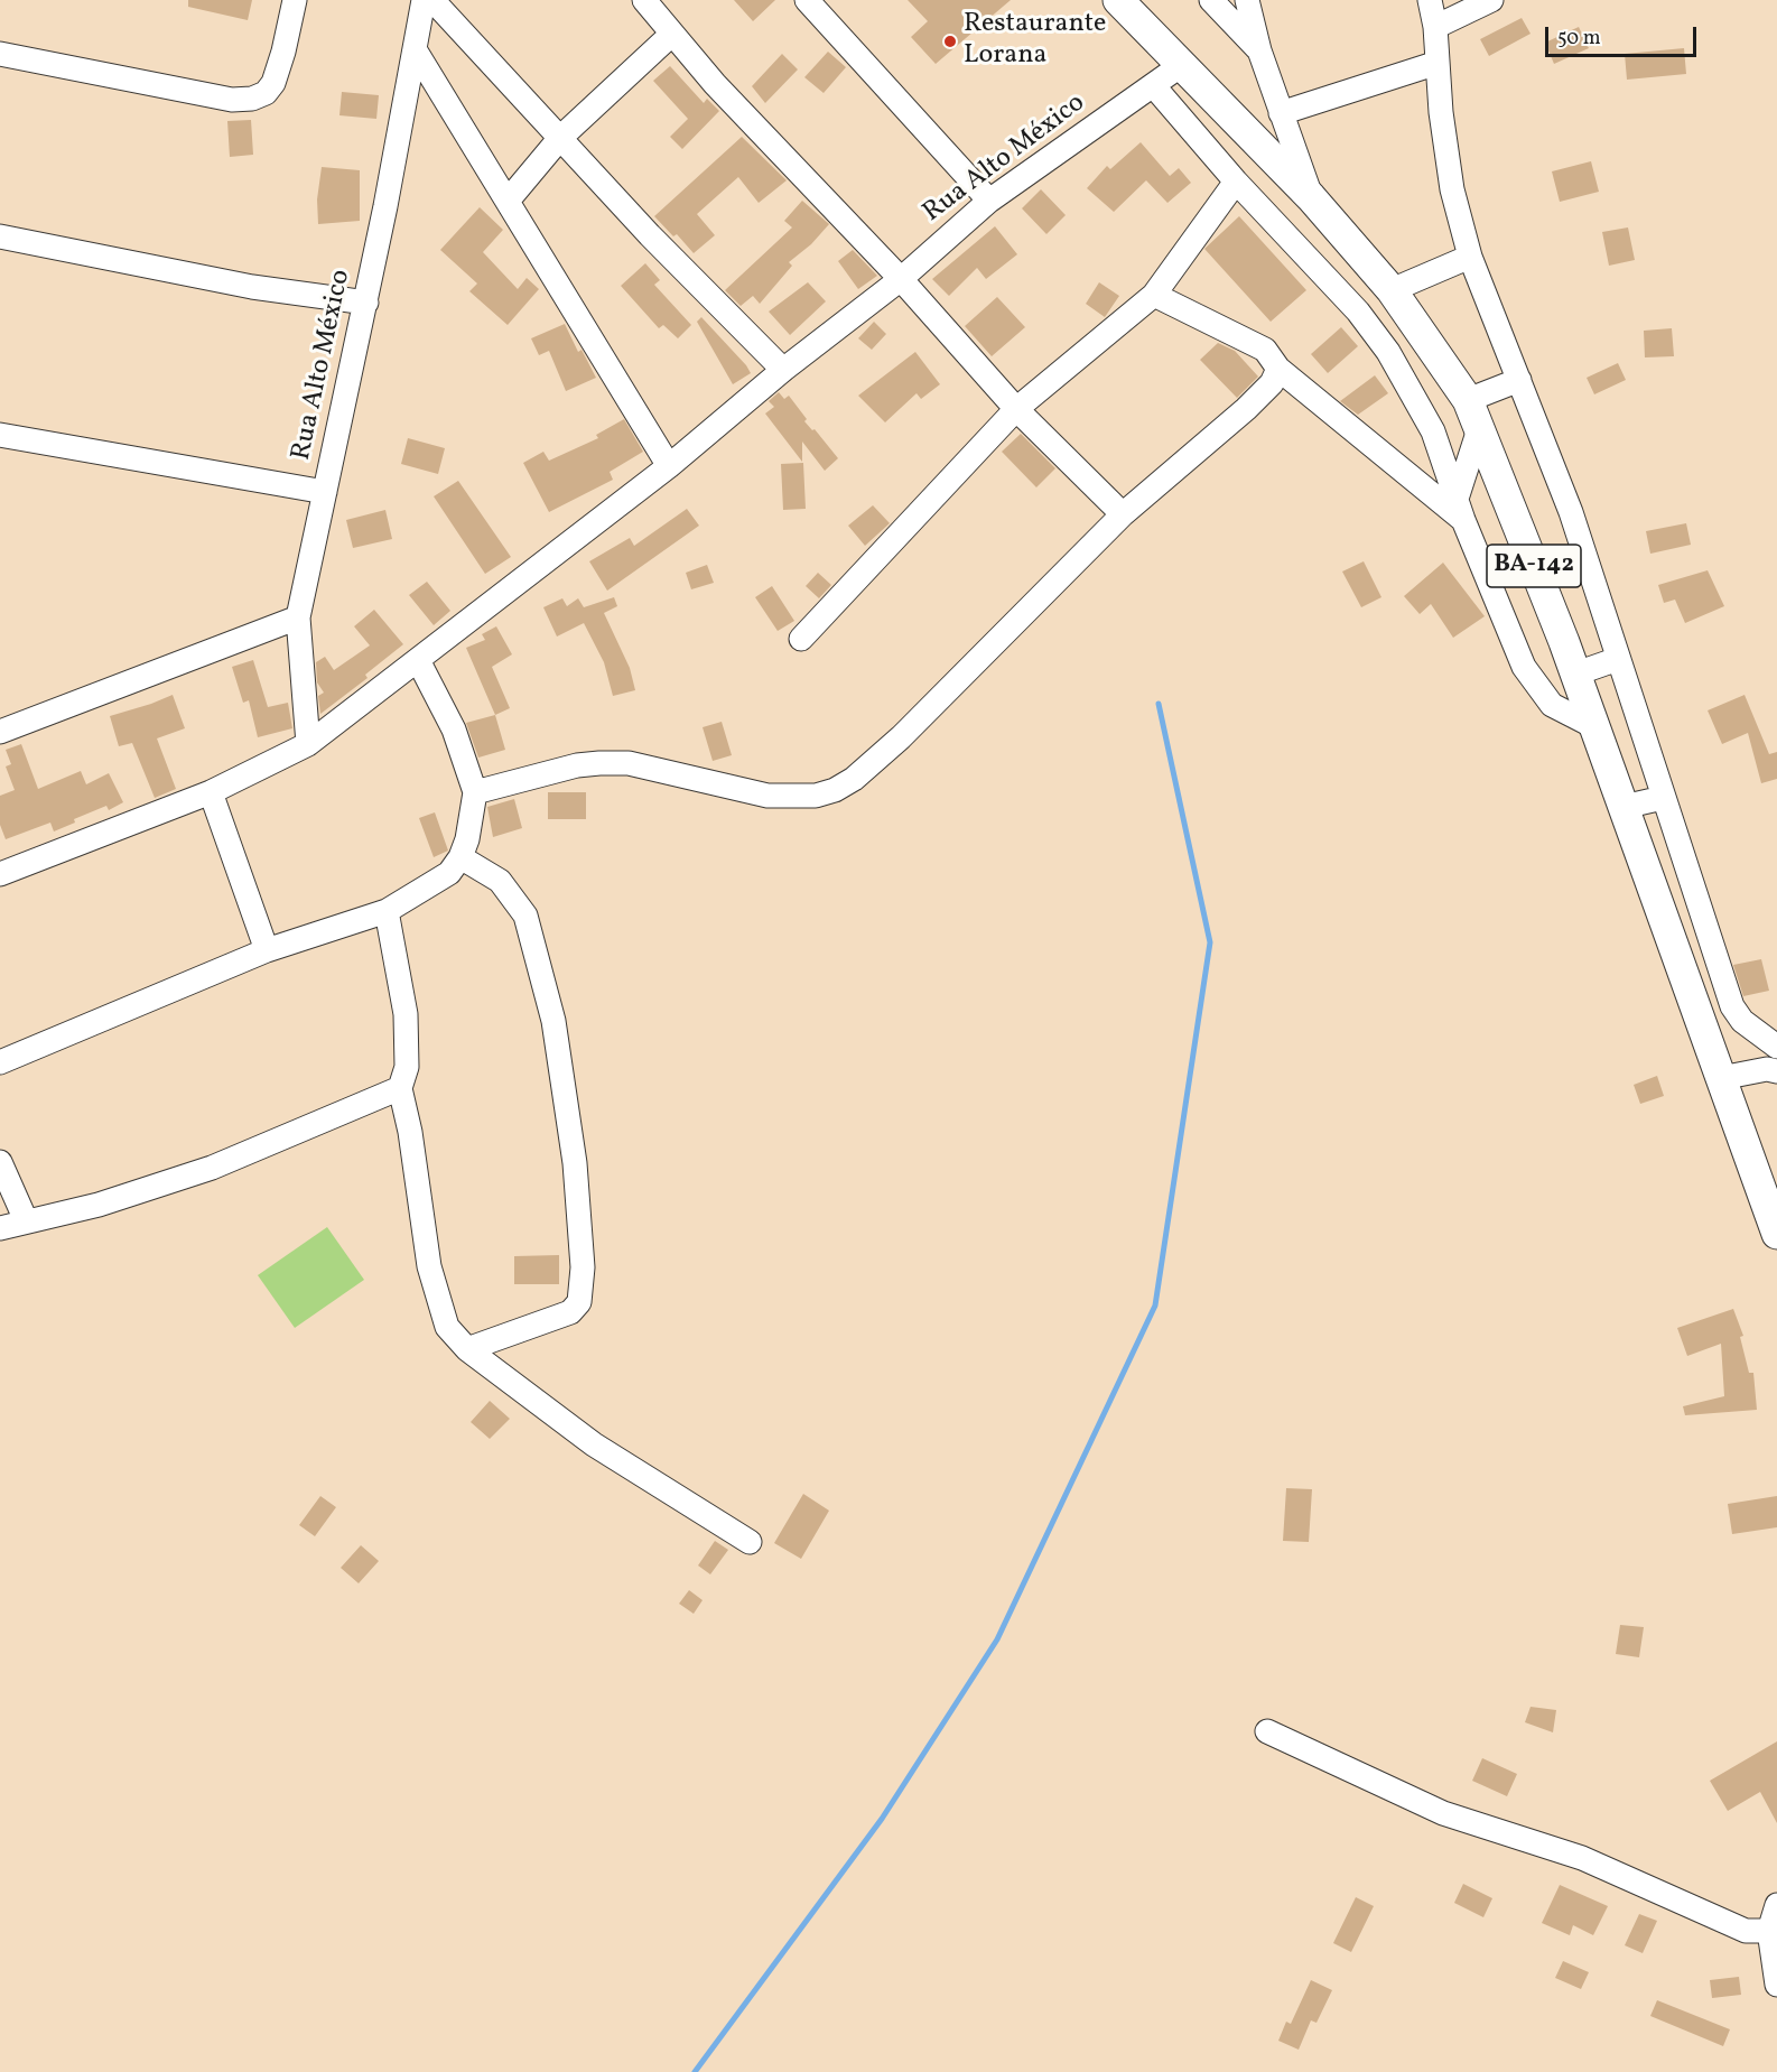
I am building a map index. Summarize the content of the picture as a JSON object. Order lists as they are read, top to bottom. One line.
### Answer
{"streets":{"main road":["BA-142"],"street":["Rua Alto México"]},"crossings":[["Rua Alto México","BA-142"]],"places":["Restaurante Lorana"],"scale_bar":"50 m"}
